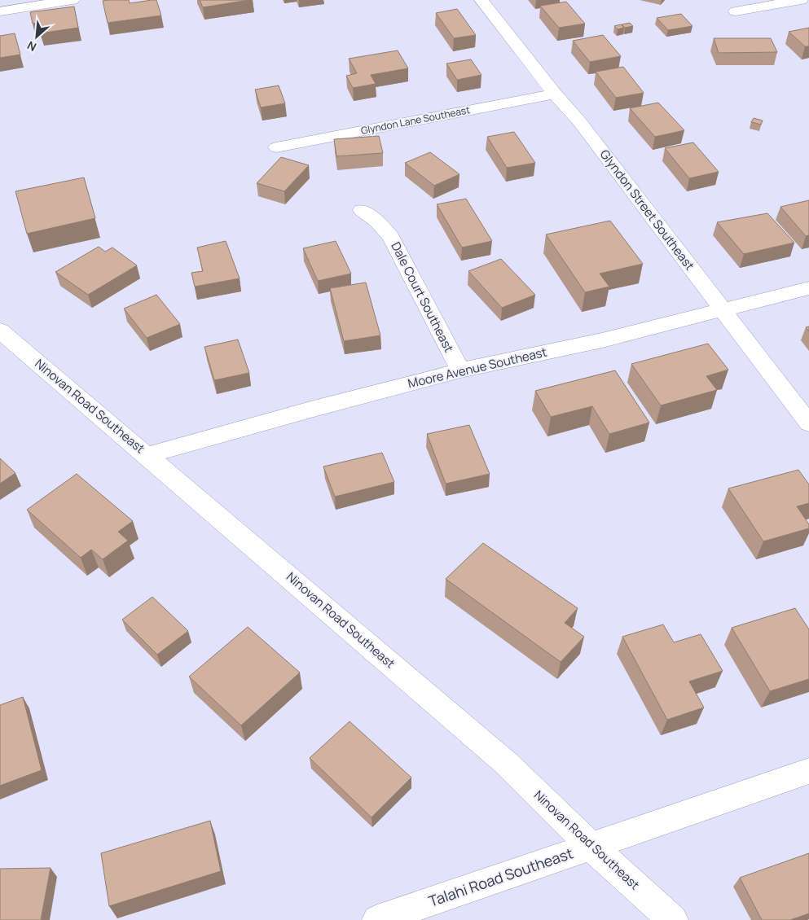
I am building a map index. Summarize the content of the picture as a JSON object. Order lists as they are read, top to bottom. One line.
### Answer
{"streets":{"street":["Glyndon Lane Southeast","Glyndon Street Southeast","Dale Court Southeast","Moore Avenue Southeast","Ninovan Road Southeast","Talahi Road Southeast"]},"crossings":[["Glyndon Lane Southeast","Glyndon Street Southeast"],["Glyndon Street Southeast","Moore Avenue Southeast"],["Dale Court Southeast","Moore Avenue Southeast"],["Moore Avenue Southeast","Ninovan Road Southeast"],["Ninovan Road Southeast","Talahi Road Southeast"]],"north":"bottom left"}
